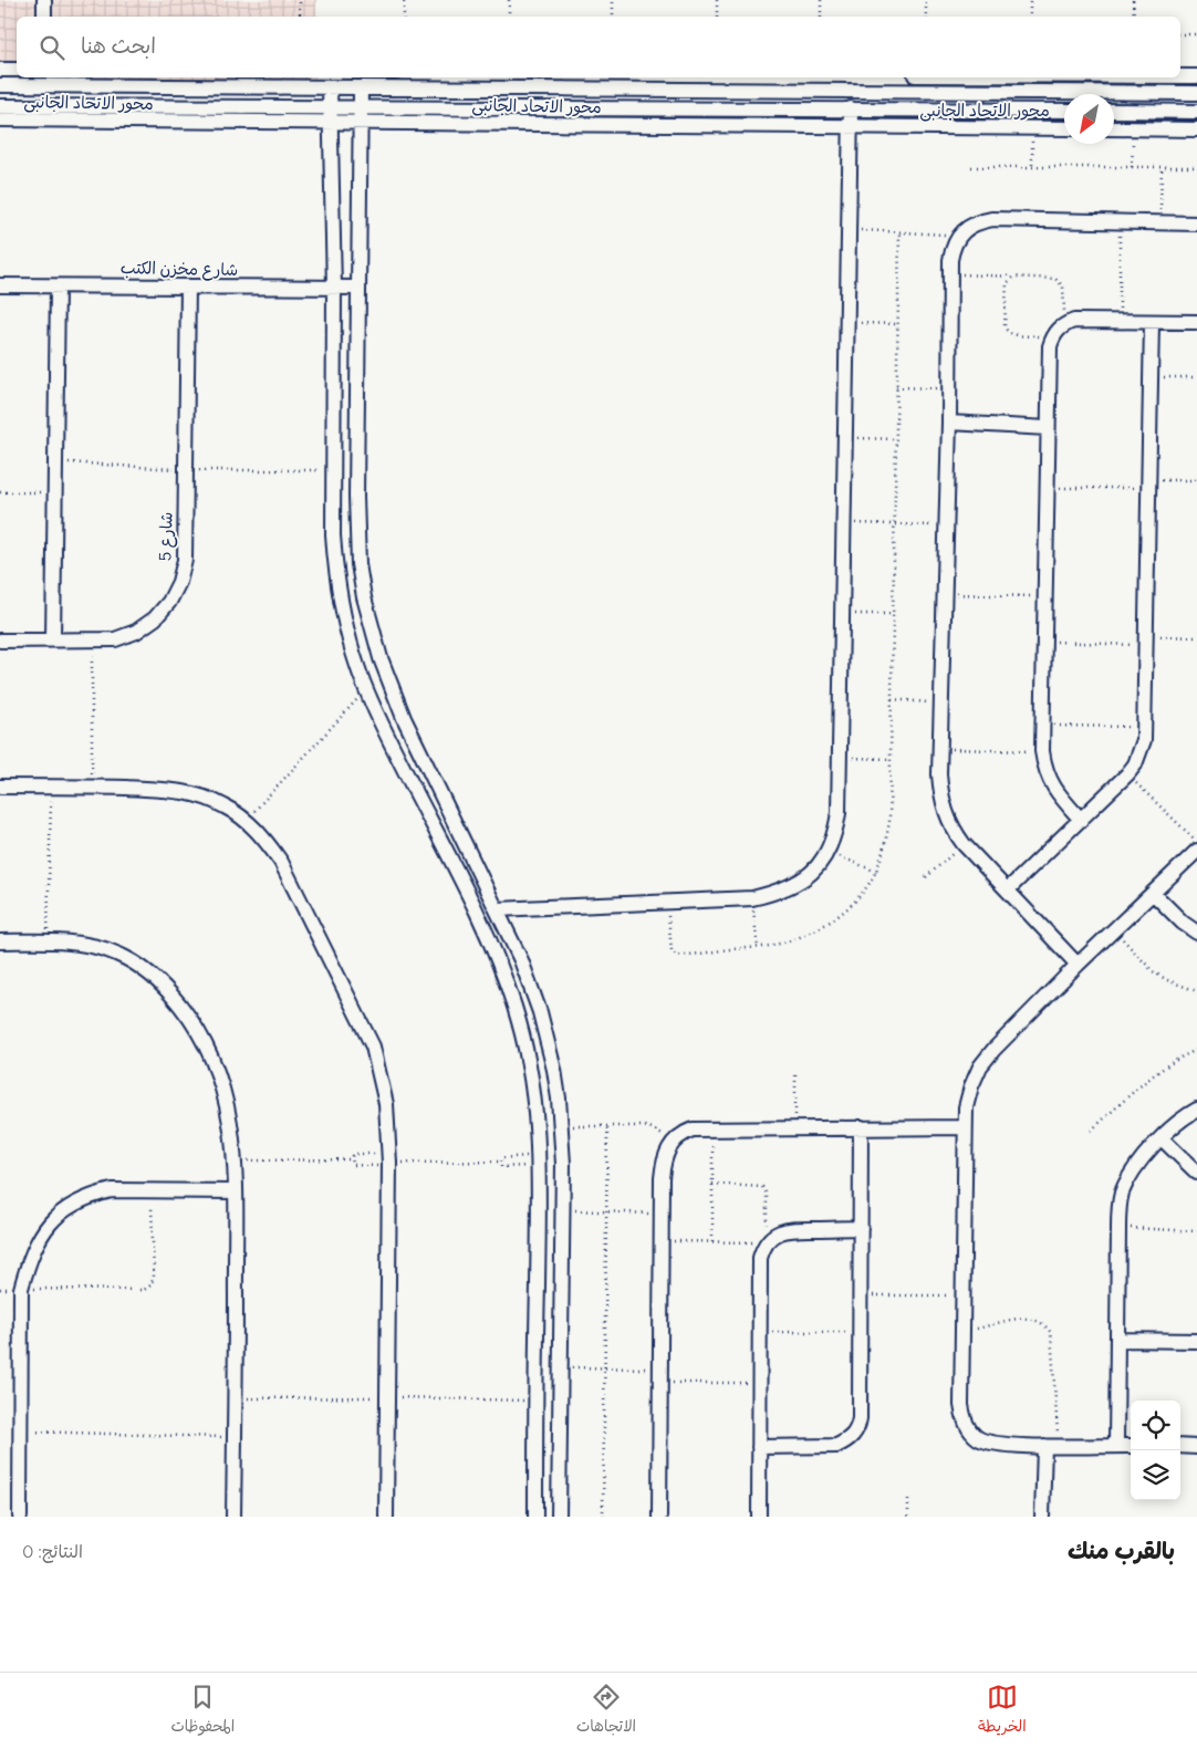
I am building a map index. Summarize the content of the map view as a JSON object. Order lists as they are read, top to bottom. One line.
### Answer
{"streets":{"street":["محور الاتحاد الجانبى","شارع مخزن الكتب","شارع 5"]},"crossings":[["شارع مخزن الكتب","شارع 5"]],"north":"bottom left","page":{"search":"ابحث هنا","heading":["بالقرب منك","النتائج: 0"],"nav":["الخريطة","الاتجاهات","المحفوظات"]}}
